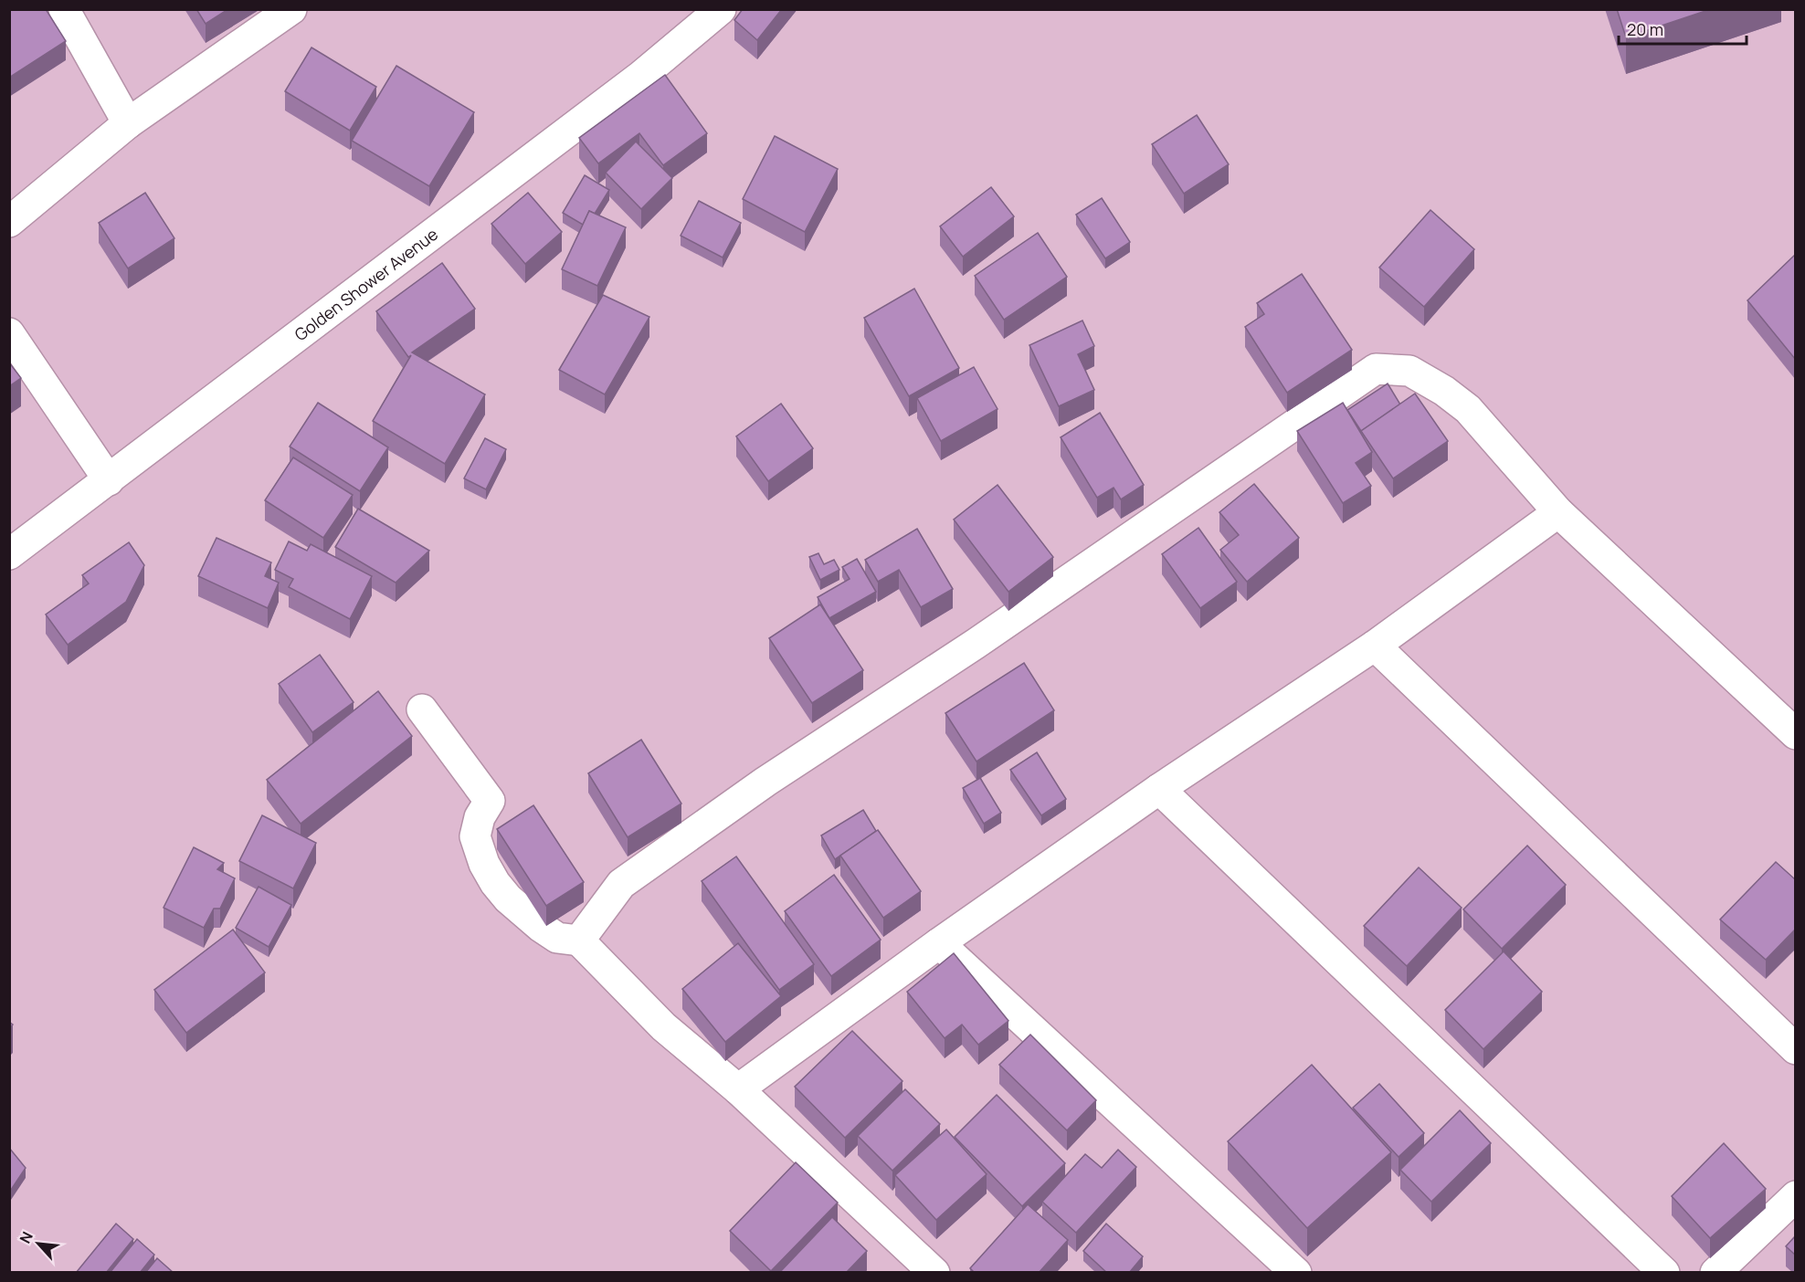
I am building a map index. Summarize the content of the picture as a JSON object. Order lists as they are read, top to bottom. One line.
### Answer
{"streets":{"street":["Golden Shower Avenue"]},"scale_bar":"20 m","north":"top left"}
